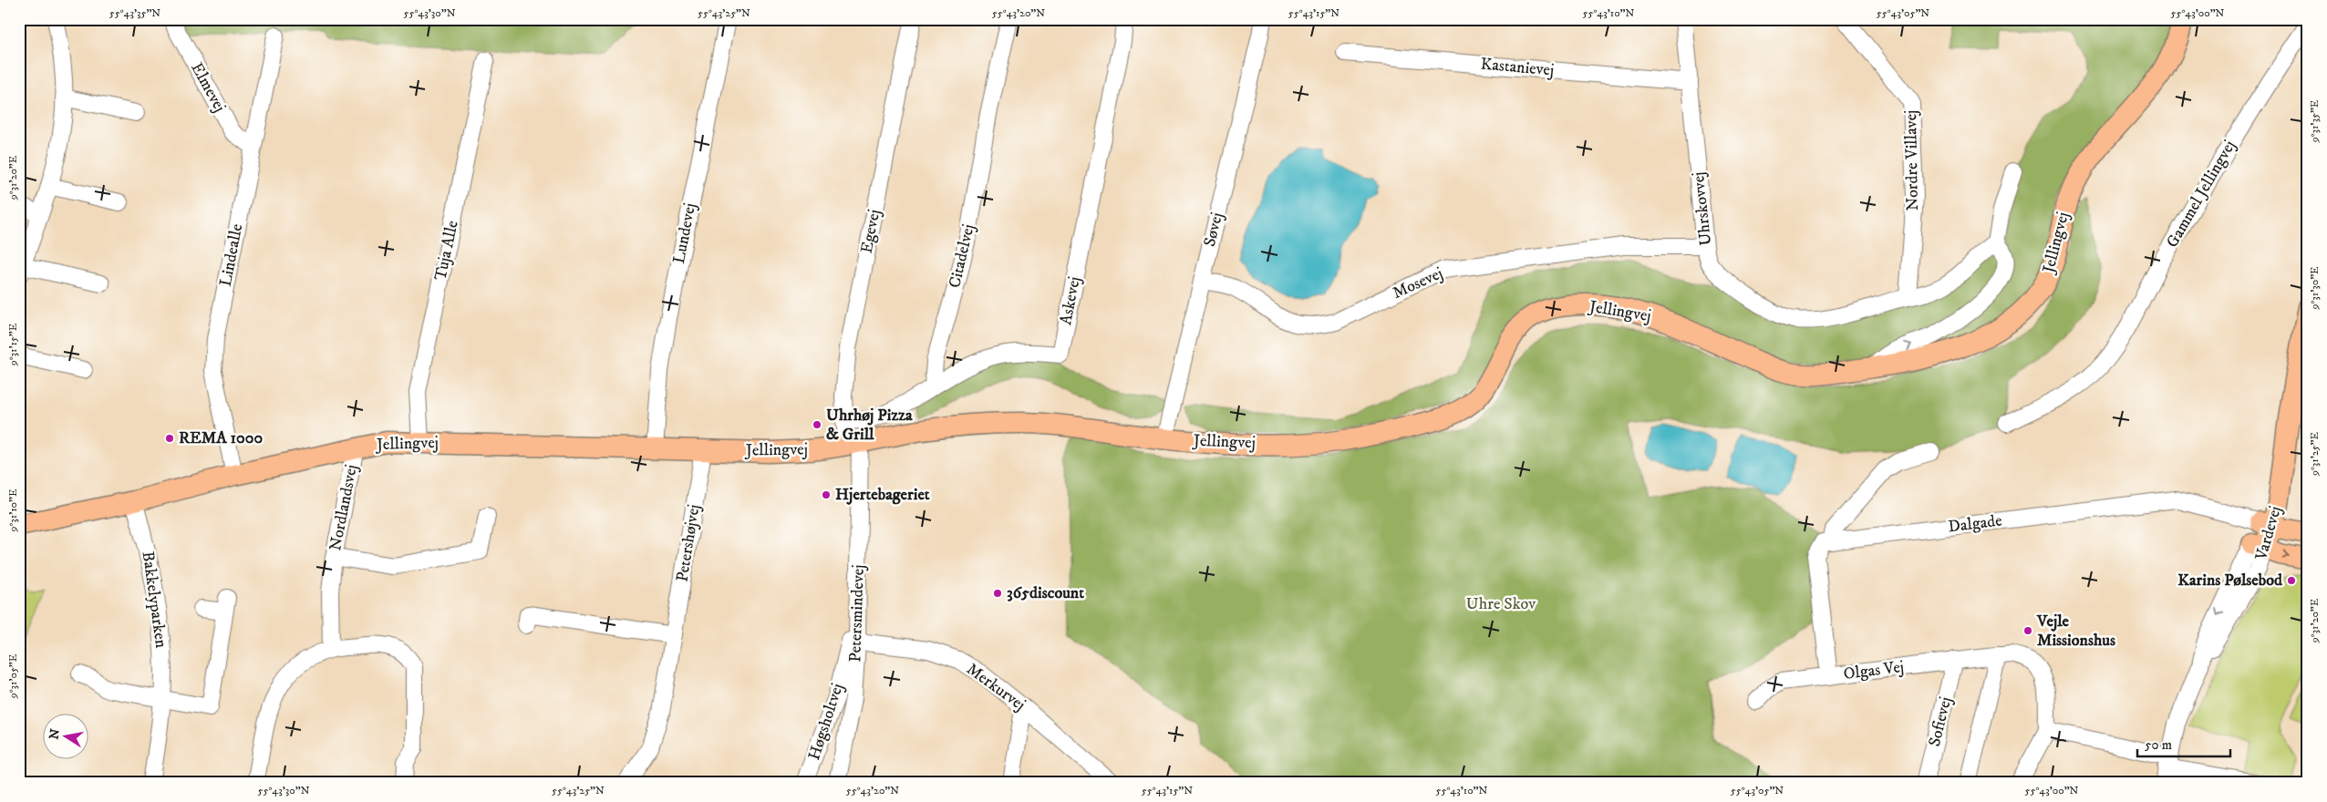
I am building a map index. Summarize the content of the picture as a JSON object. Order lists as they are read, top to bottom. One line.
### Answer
{"streets":{"main road":["Jellingvej","Vardevej"],"street":["Kastanievej","Elmevej","Nordre Villavej","Gammel Jellingvej","Uhrskovvej","Søvej","Egevej","Lundevej","Tuja Alle","Lindealle","Citadelvej","Mosevej","Askevej","Nordlandsvej","Dalgade","Petershøjvej","Bakkelyparken","Petersmindevej","Olgas Vej","Merkurvej","Høgsholtvej","Sofievej"]},"crossings":[["Kastanievej","Uhrskovvej"],["Elmevej","Lindealle"],["Nordre Villavej","Uhrskovvej"],["Uhrskovvej","Mosevej"],["Søvej","Jellingvej"],["Søvej","Mosevej"],["Egevej","Jellingvej"],["Egevej","Askevej"],["Egevej","Petersmindevej"],["Lundevej","Jellingvej"],["Jellingvej","Tuja Alle"],["Jellingvej","Lindealle"],["Jellingvej","Nordlandsvej"],["Jellingvej","Petershøjvej"],["Jellingvej","Bakkelyparken"],["Jellingvej","Petersmindevej"],["Citadelvej","Askevej"],["Dalgade","Vardevej"],["Petersmindevej","Merkurvej"],["Petersmindevej","Høgsholtvej"],["Olgas Vej","Sofievej"],["Merkurvej","Høgsholtvej"]],"parks":["Uhre Skov"],"places":["Uhrhøj Pizza & Grill","REMA 1000","Hjertebageriet","Karins Pølsebod","365discount","Vejle Missionshus"],"scale_bar":"50 m","north":"left","coordinates":["55°43'35\"N","55°43'30\"N","55°43'25\"N","55°43'20\"N","55°43'15\"N","55°43'10\"N","55°43'05\"N","55°43'00\"N","9°31'35\"E","9°31'20\"E","9°31'30\"E","9°31'15\"E","9°31'25\"E","9°31'10\"E","9°31'05\"E"]}
